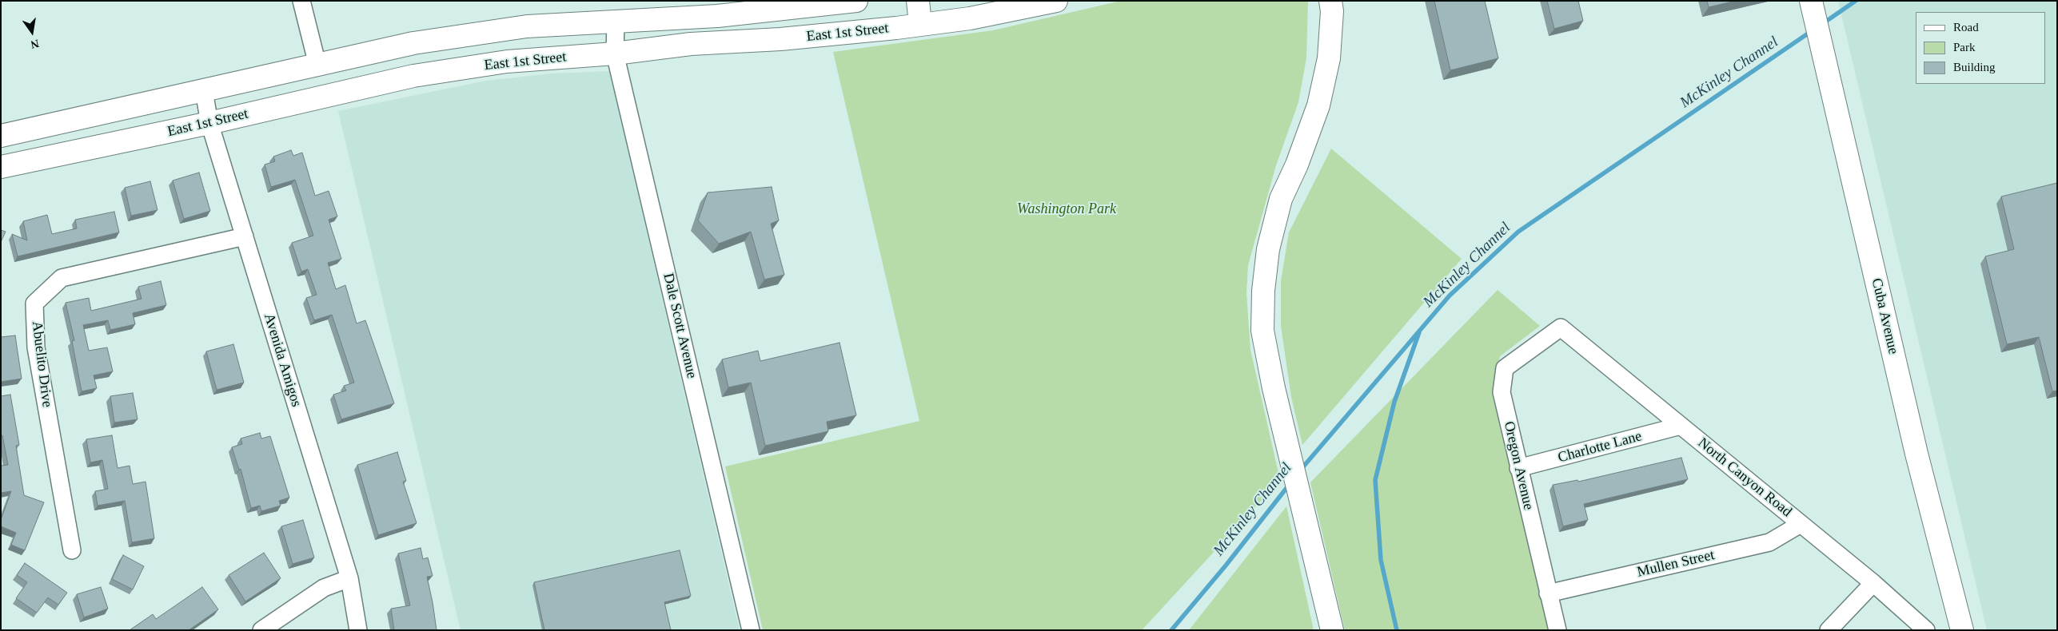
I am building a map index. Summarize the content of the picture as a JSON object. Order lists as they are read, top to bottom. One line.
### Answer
{"streets":{"main road":["East 1st Street","Cuba Avenue"],"street":["Dale Scott Avenue","Avenida Amigos","Abuelito Drive","Charlotte Lane","Oregon Avenue","North Canyon Road","Mullen Street"]},"crossings":[["East 1st Street","Dale Scott Avenue"],["East 1st Street","Avenida Amigos"],["Avenida Amigos","Abuelito Drive"],["Charlotte Lane","Oregon Avenue"],["Charlotte Lane","North Canyon Road"],["Oregon Avenue","North Canyon Road"],["Oregon Avenue","Mullen Street"],["North Canyon Road","Mullen Street"]],"water":["McKinley Channel"],"parks":["Washington Park"],"legend":["Road","Park","Building"],"north":"bottom"}
